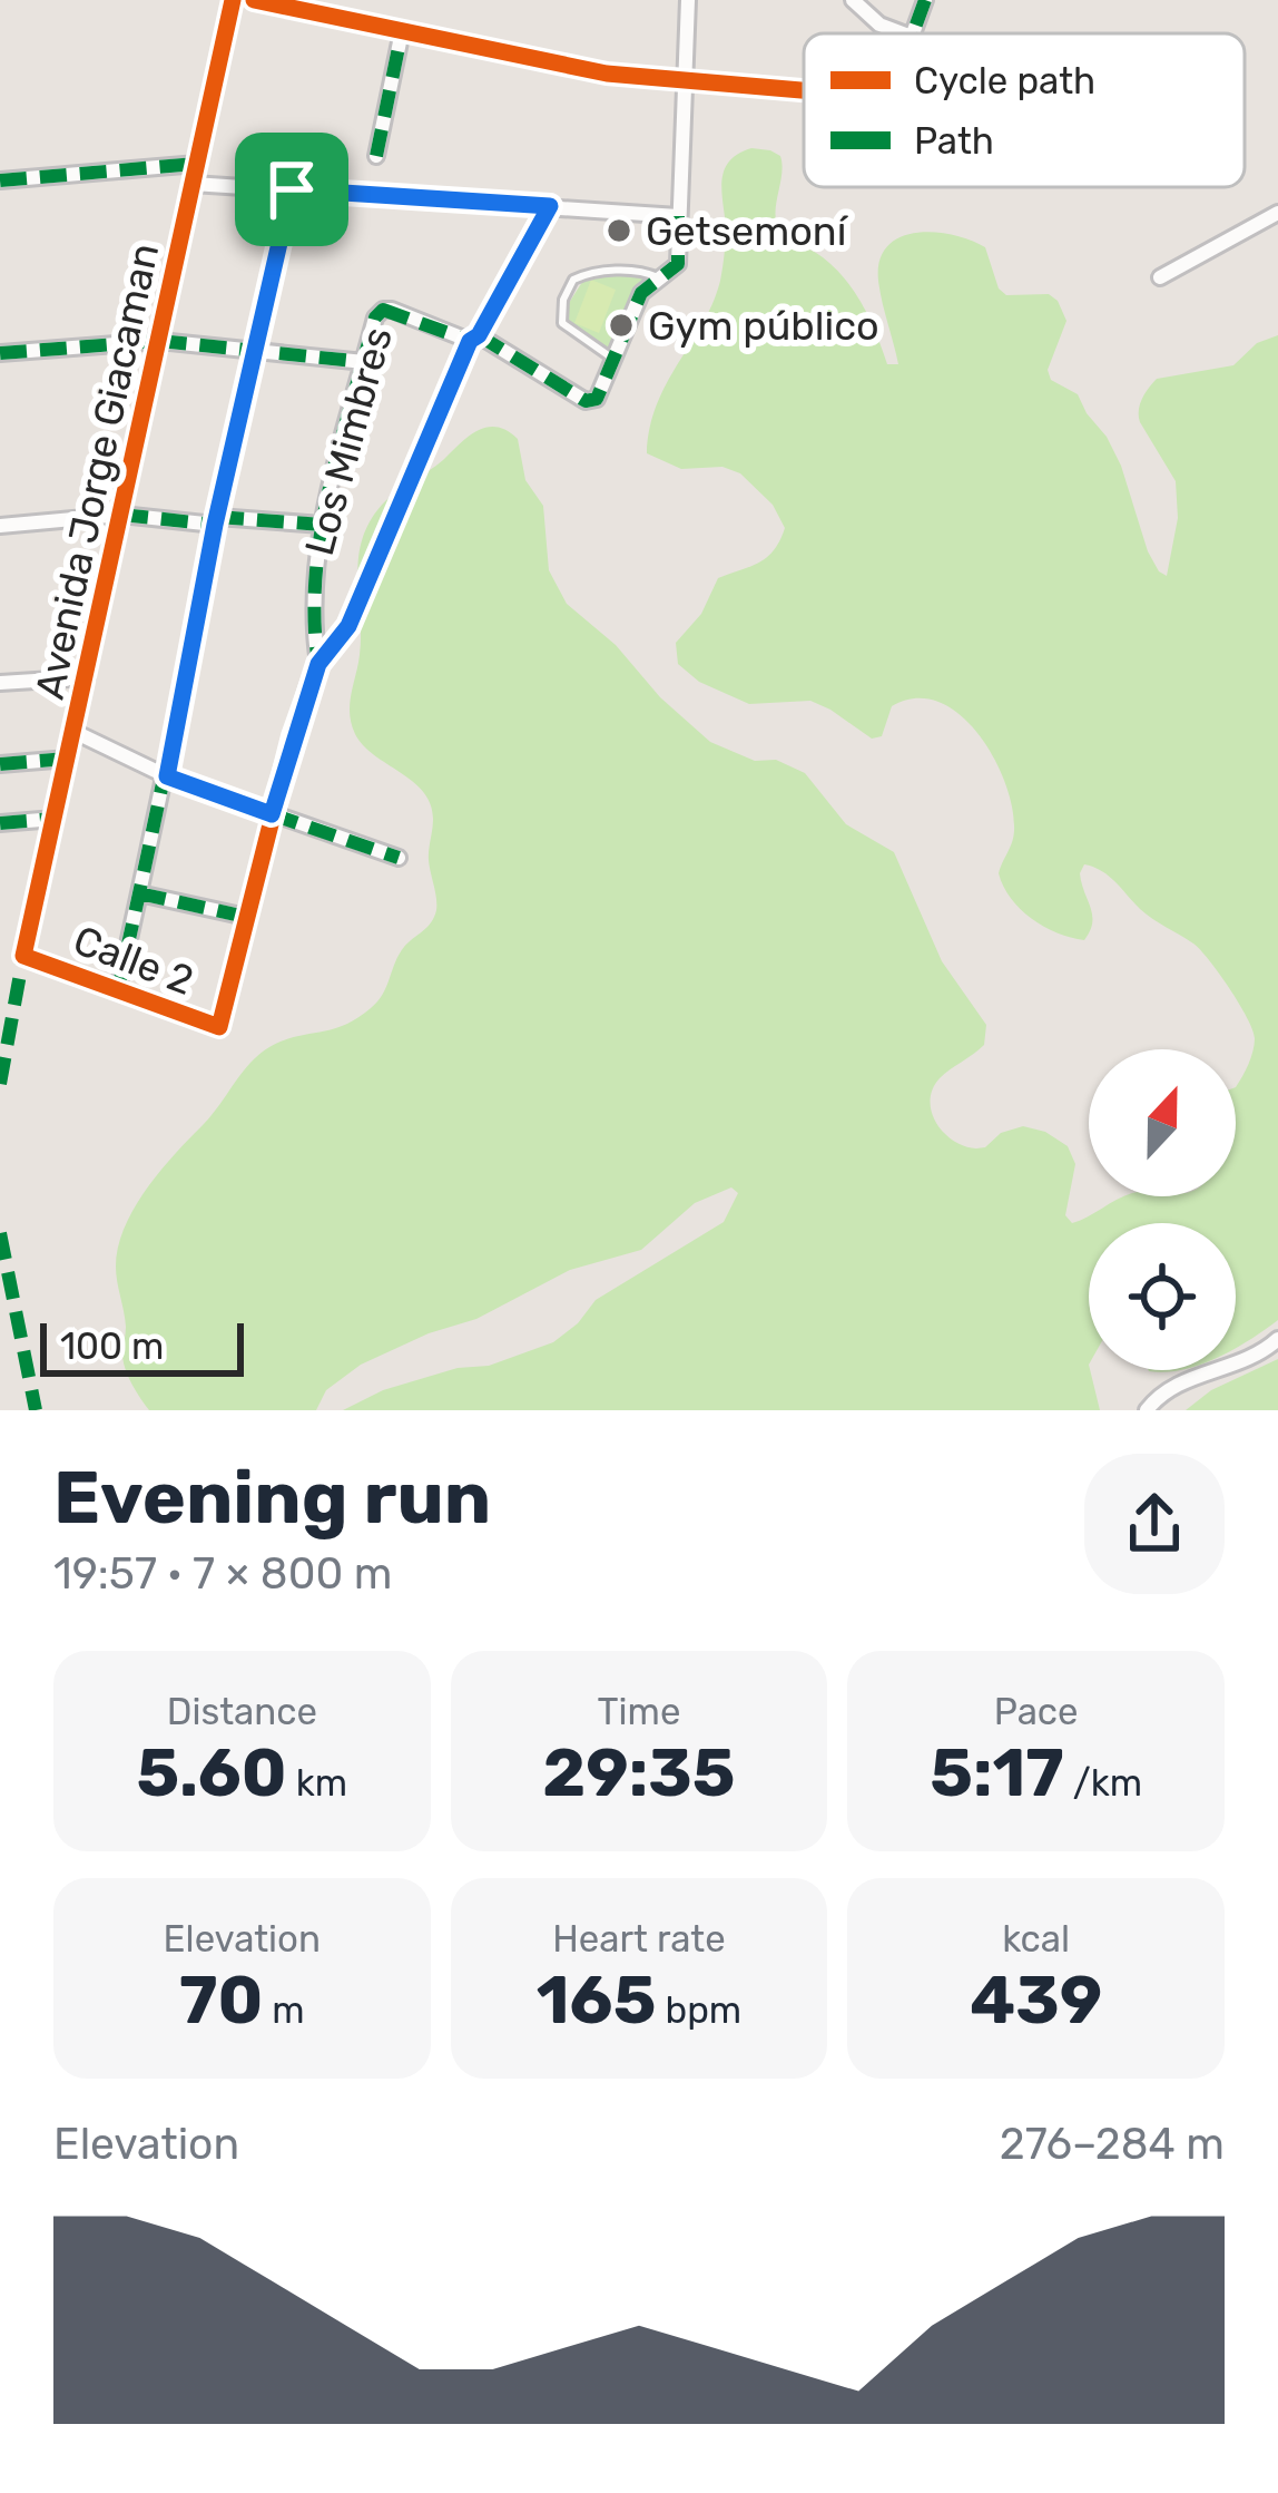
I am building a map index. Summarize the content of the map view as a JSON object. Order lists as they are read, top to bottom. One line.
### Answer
{"streets":{"street":["Los Mimbres","Avenida Jorge Giacaman","Calle 2"]},"crossings":[["Avenida Jorge Giacaman","Calle 2"]],"places":["Getsemoní","Gym público"],"legend":["Cycle path","Path"],"scale_bar":"100 m","north":"top","page":{"scale":"100 m","heading":["Evening run","19:57 · 7 × 800 m"],"stats":[["Distance","5.60 km"],["Time","29:35"],["Pace","5:17 /km"],["Elevation","70 m"],["Heart rate","165 bpm"],["kcal","439"]],"chart":["Elevation","276–284 m"]}}
